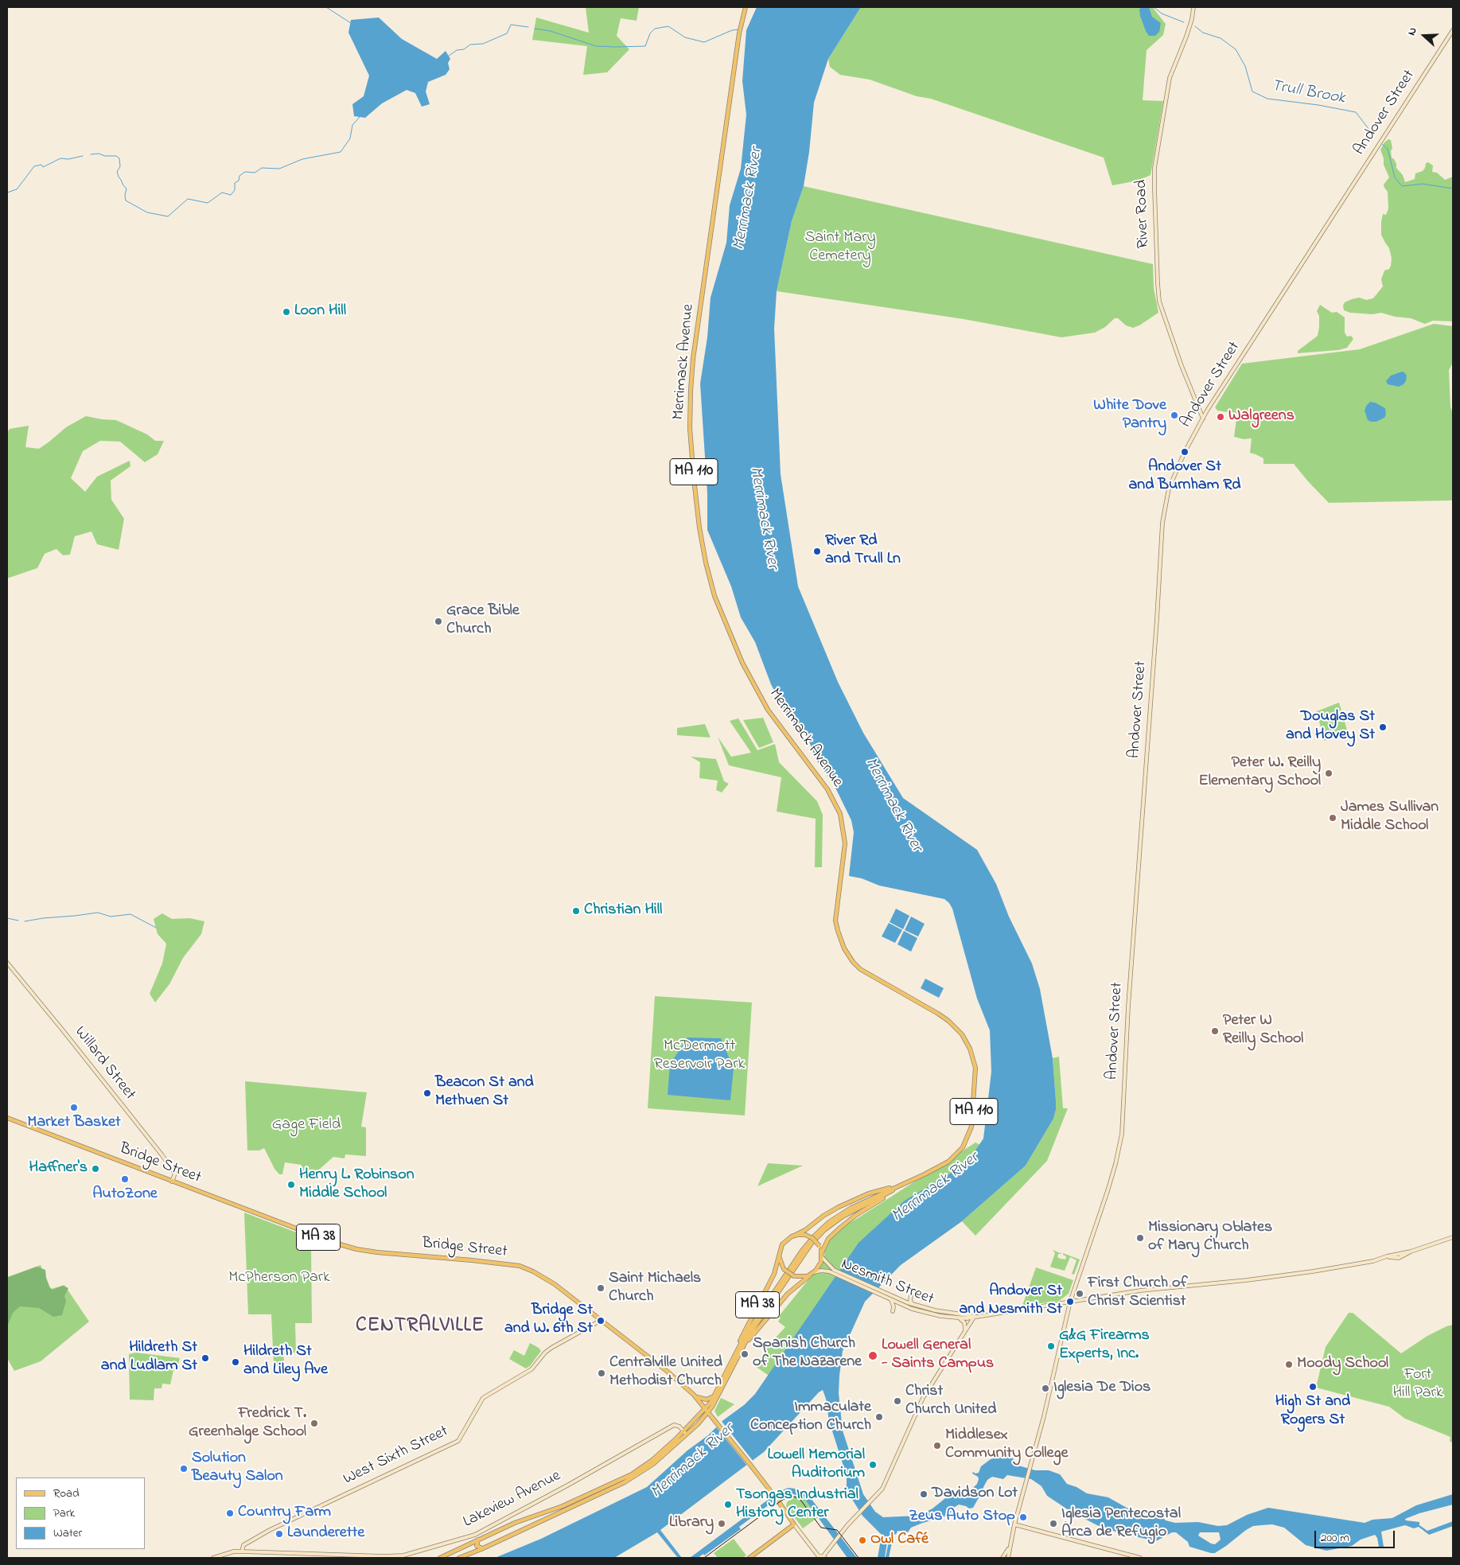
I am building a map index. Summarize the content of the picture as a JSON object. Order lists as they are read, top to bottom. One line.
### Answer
{"streets":{"main road":["Andover Street","River Road","Merrimack Avenue","MA 110","Willard Street","Bridge Street","MA 38","Nesmith Street","West Sixth Street","Lakeview Avenue"]},"crossings":[["Andover Street","River Road"],["Andover Street","Nesmith Street"],["Merrimack Avenue","MA 110"],["MA 110","MA 38"],["MA 110","Nesmith Street"],["Willard Street","Bridge Street"],["Bridge Street","MA 38"],["Bridge Street","West Sixth Street"],["MA 38","Nesmith Street"],["West Sixth Street","Lakeview Avenue"]],"districts":["CENTRALVILLE"],"water":["Trull Brook","Merrimack River"],"parks":["Saint Mary Cemetery","McDermott Reservoir Park","Gage Field","McPherson Park","Fort Hill Park"],"places":["Loon Hill","White Dove Pantry","Walgreens","Andover St and Burnham Rd","River Rd and Trull Ln","Grace Bible Church","Douglas St and Hovey St","Peter W. Reilly Elementary School","James Sullivan Middle School","Christian Hill","Peter W Reilly School","Beacon St and Methuen St","Market Basket","Haffner's","AutoZone","Henry L. Robinson Middle School","Missionary Oblates of Mary Church","Saint Michaels Church","First Church of Christ Scientist","Andover St and Nesmith St","Bridge St and W. 6th St","G&G Firearms Experts, Inc.","Spanish Church of The Nazarene","Lowell General - Saints Campus","Hildreth St and Ludlam St","Hildreth St and Liley Ave","Moody School","Centralville United Methodist Church","High St and Rogers St","Iglesia De Dios","Christ Church United","Immaculate Conception Church","Fredrick T. Greenhalge School","Middlesex Community College","Lowell Memorial Auditorium","Solution Beauty Salon","Davidson Lot","Tsongas Industrial History Center","Country Farm","Zeus Auto Stop","Library","Iglesia Pentecostal Arca de Refugio","Launderette","Owl Café"],"legend":["Road","Park","Water"],"scale_bar":"200 m","north":"left"}
